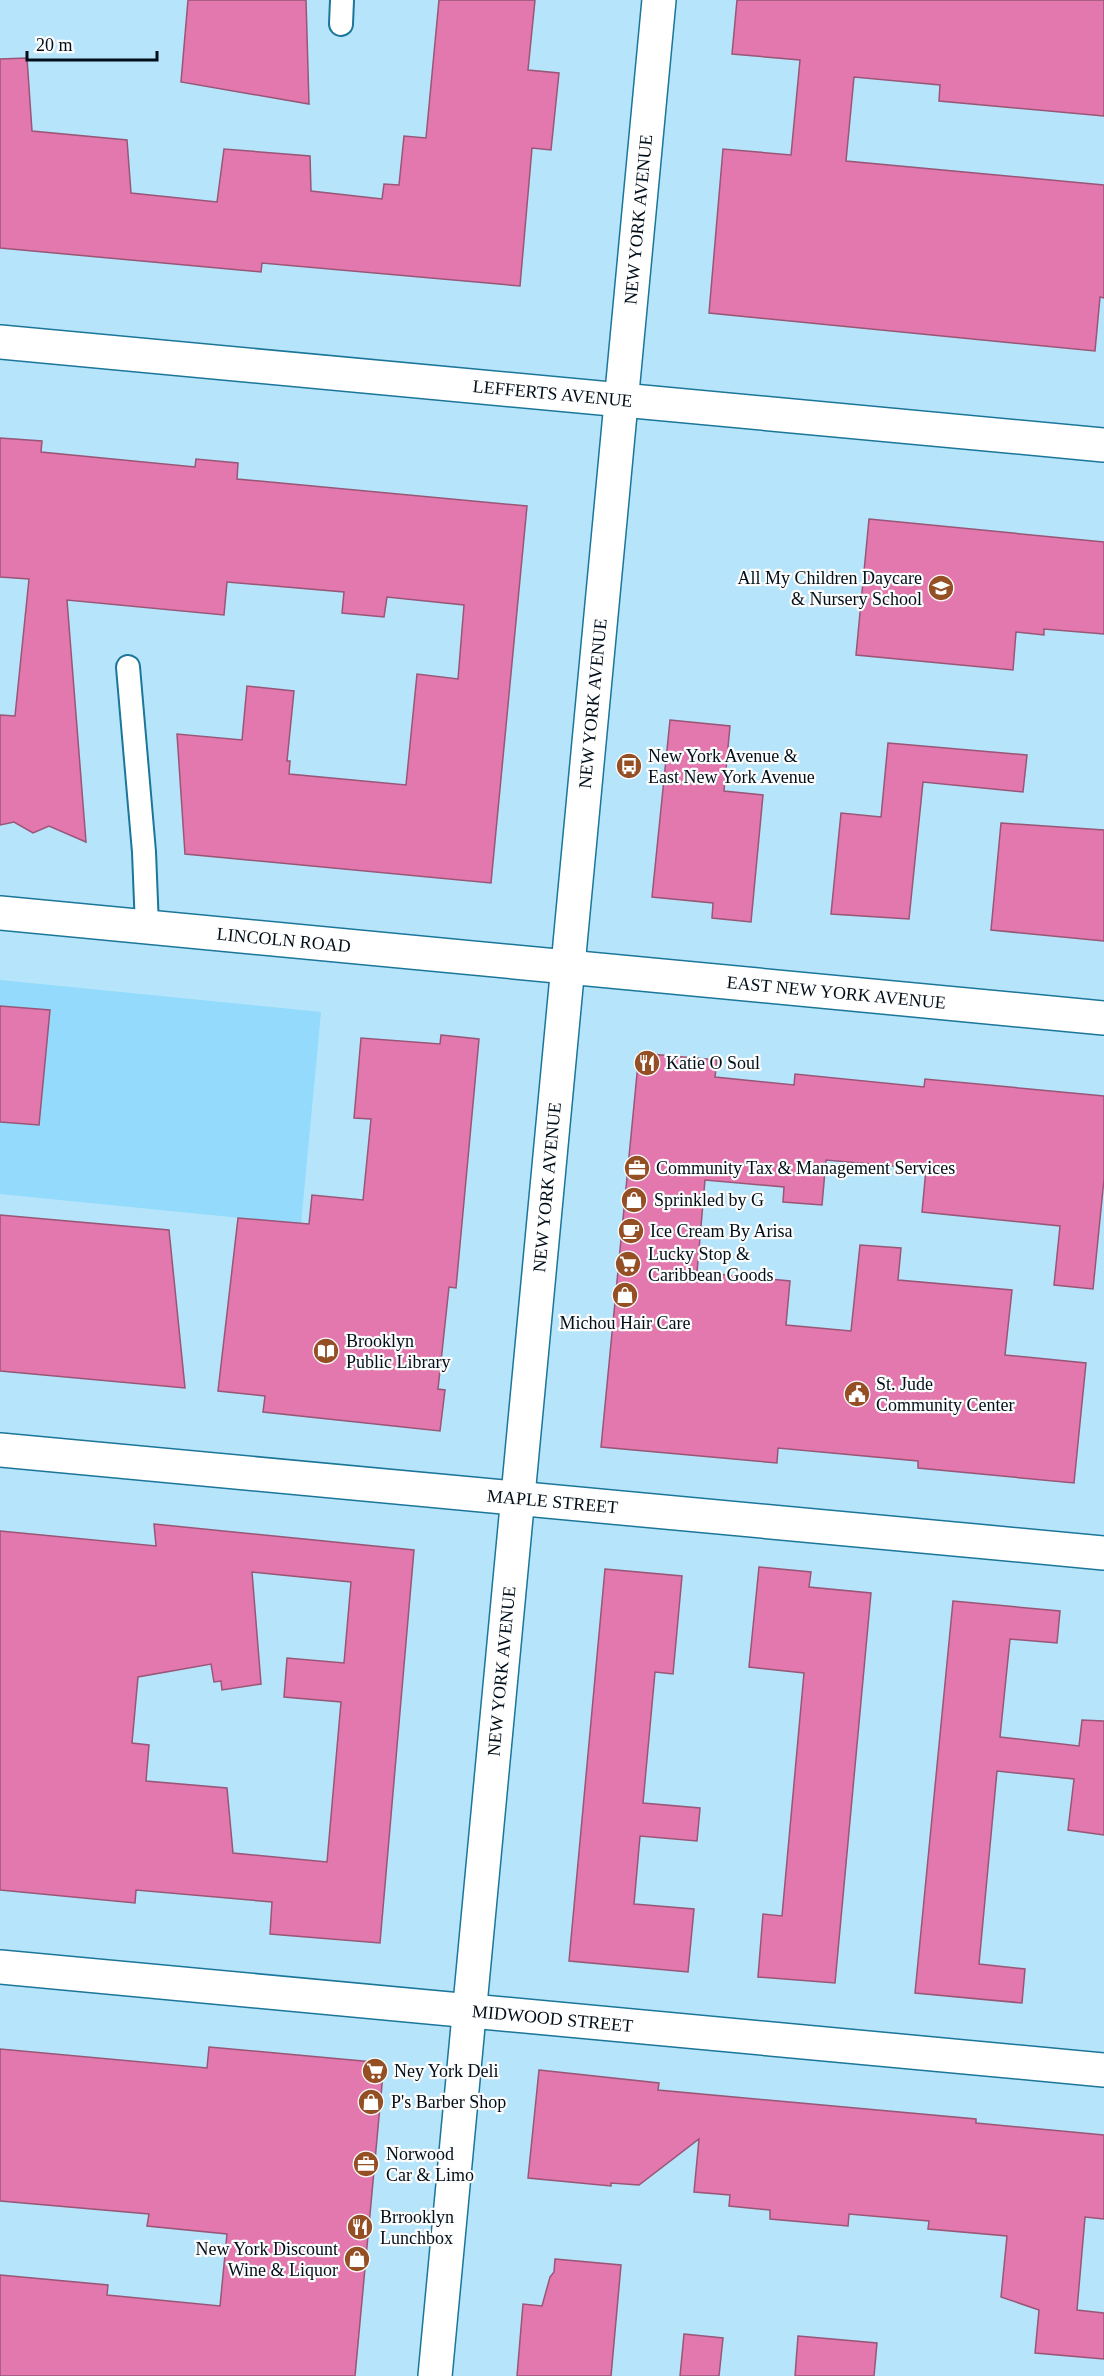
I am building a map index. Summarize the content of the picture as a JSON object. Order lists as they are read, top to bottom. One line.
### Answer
{"streets":{"street":["NEW YORK AVENUE","LEFFERTS AVENUE","LINCOLN ROAD","EAST NEW YORK AVENUE","MAPLE STREET","MIDWOOD STREET"]},"crossings":[["NEW YORK AVENUE","LEFFERTS AVENUE"],["NEW YORK AVENUE","LINCOLN ROAD"],["NEW YORK AVENUE","EAST NEW YORK AVENUE"],["NEW YORK AVENUE","MAPLE STREET"],["NEW YORK AVENUE","MIDWOOD STREET"],["LINCOLN ROAD","EAST NEW YORK AVENUE"]],"places":{"school or university":["All My Children Daycare & Nursery School"],"bus stop":["New York Avenue & East New York Avenue"],"restaurant":["Katie O Soul","Brrooklyn Lunchbox"],"office":["Community Tax & Management Services","Norwood Car & Limo"],"shop":["Sprinkled by G","Michou Hair Care","P's Barber Shop","New York Discount Wine & Liquor"],"cafe":["Ice Cream By Arisa"],"supermarket":["Lucky Stop & Caribbean Goods","Ney York Deli"],"library":["Brooklyn Public Library"],"public building":["St. Jude Community Center"]},"scale_bar":"20 m"}
